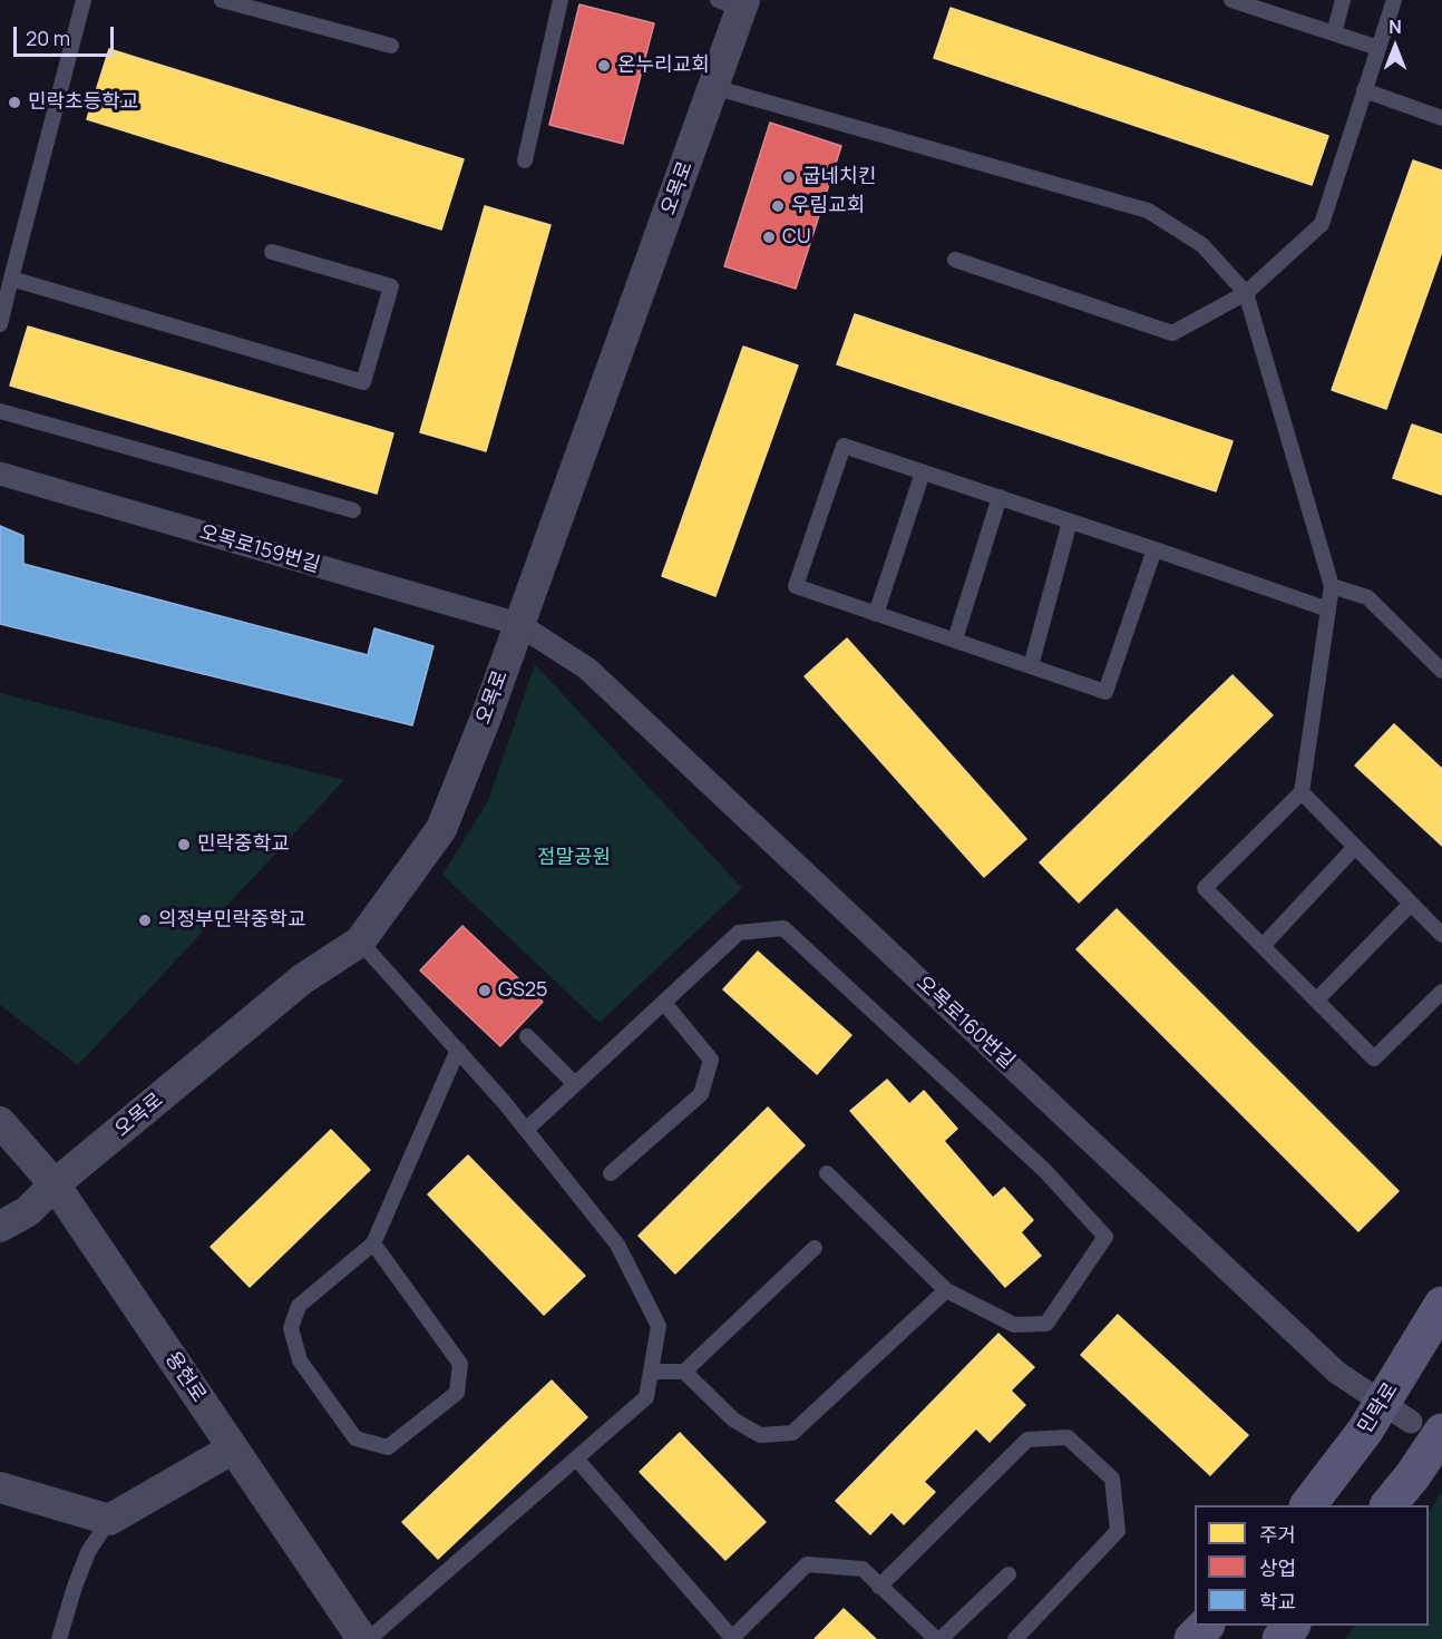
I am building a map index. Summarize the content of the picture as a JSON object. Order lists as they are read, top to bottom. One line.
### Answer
{"streets":{"main road":["민락로"],"street":["오목로","오목로159번길","오목로160번길","용현로"]},"crossings":[["오목로","오목로159번길"],["오목로","오목로160번길"],["오목로","용현로"],["오목로159번길","오목로160번길"]],"parks":["점말공원"],"places":["온누리교회","민락초등학교","굽네치킨","우림교회","CU","민락중학교","의정부민락중학교","GS25"],"legend":["주거","상업","학교"],"scale_bar":"20 m","north":"top"}
